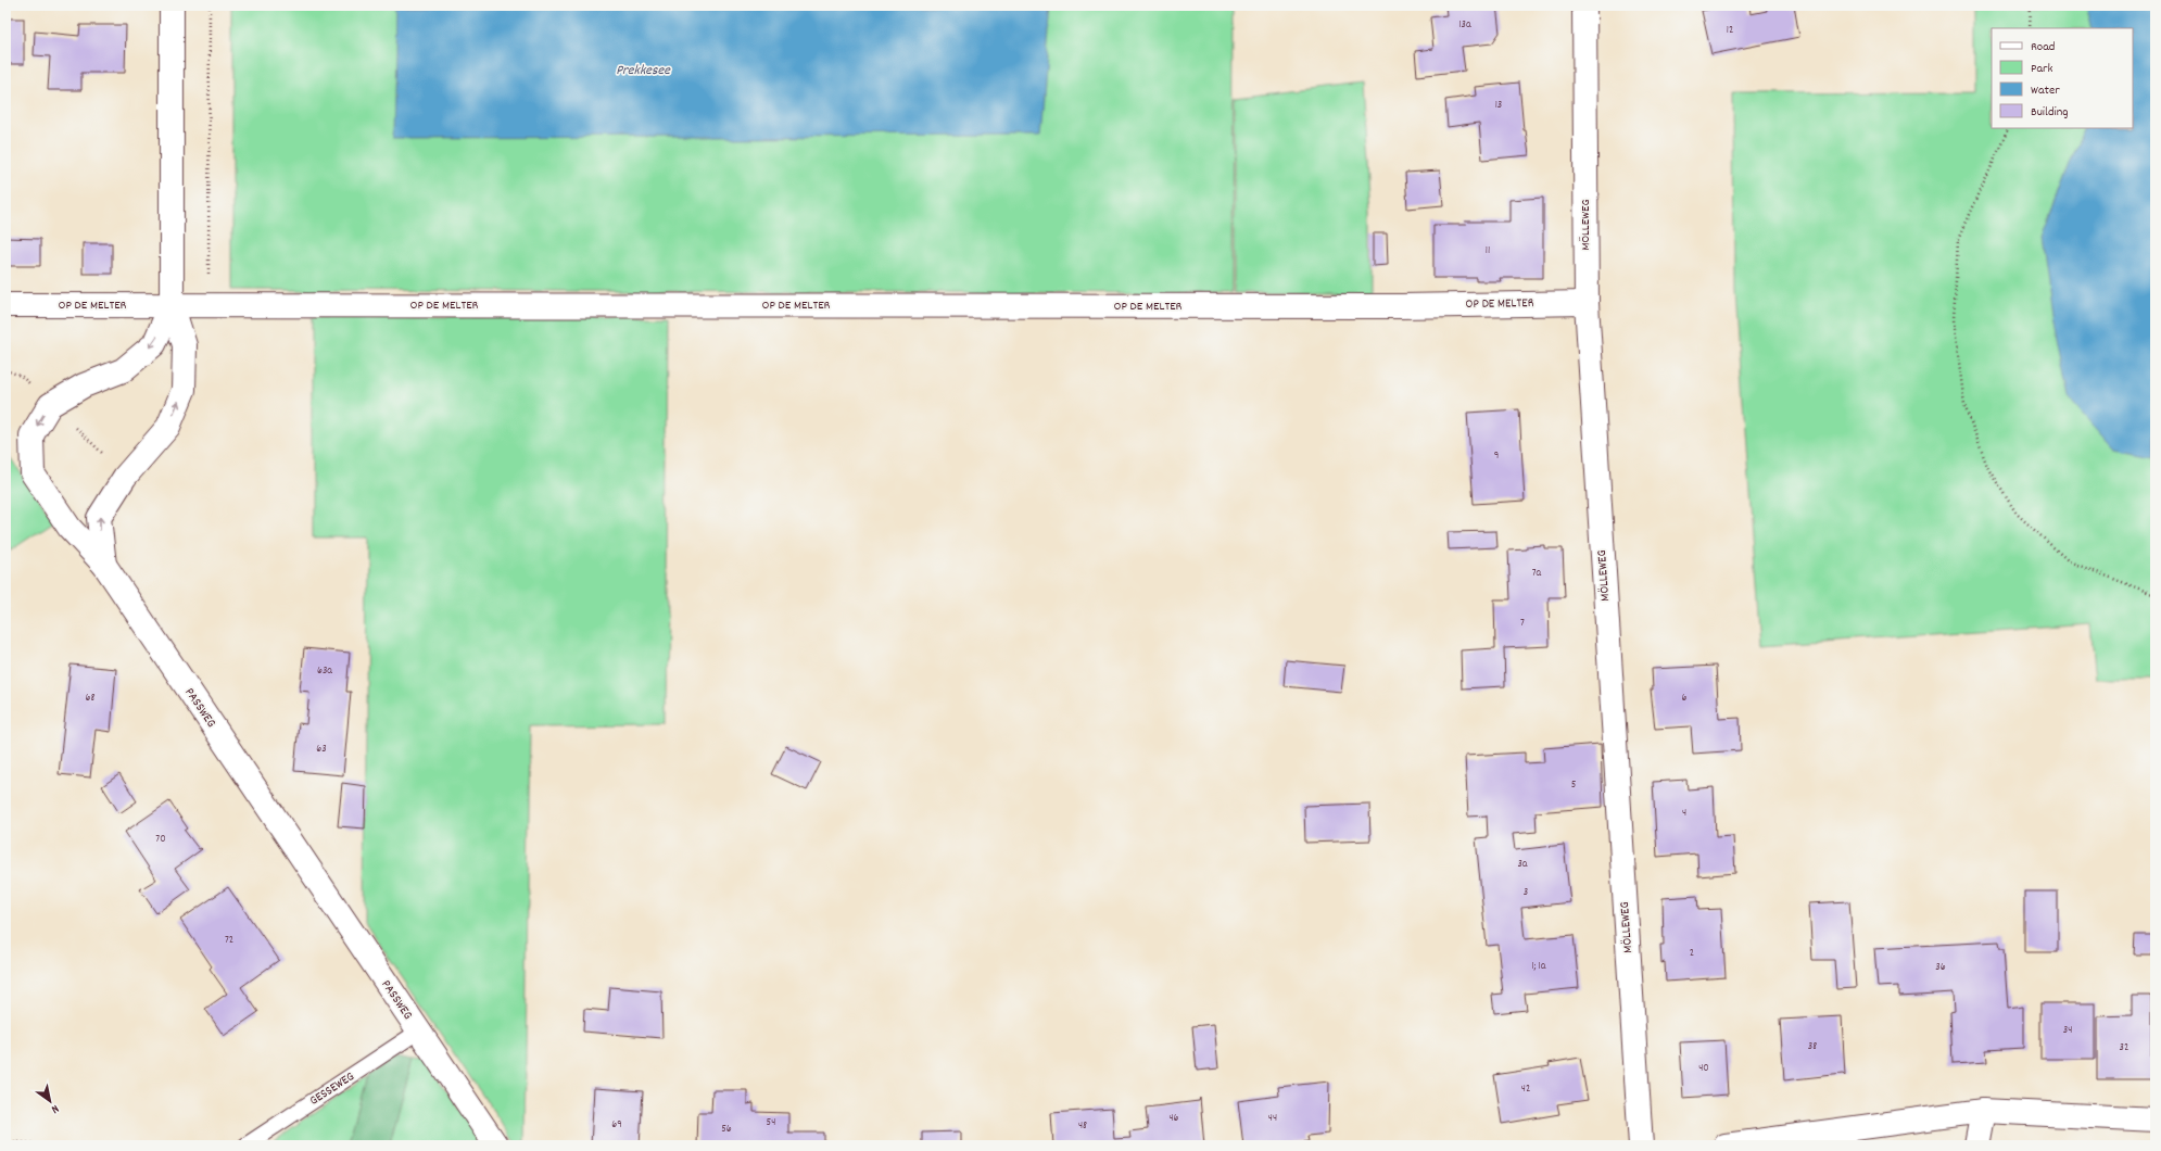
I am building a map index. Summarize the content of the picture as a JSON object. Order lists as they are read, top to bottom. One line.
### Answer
{"streets":{"street":["MÖLLEWEG","OP DE MELTER","PASSWEG"],"lane":["GESSEWEG"]},"crossings":[["MÖLLEWEG","OP DE MELTER"],["OP DE MELTER","PASSWEG"],["PASSWEG","GESSEWEG"]],"water":["Prekkesee"],"house_numbers":["13a","12","13","11","9","7a","7","63a","68","6","63","5","4","70","3a","3","72","2","1; 1a","36","34","38","32","40","42","46","44","54","69","48","56"],"legend":["Road","Park","Water","Building"],"north":"bottom right"}
